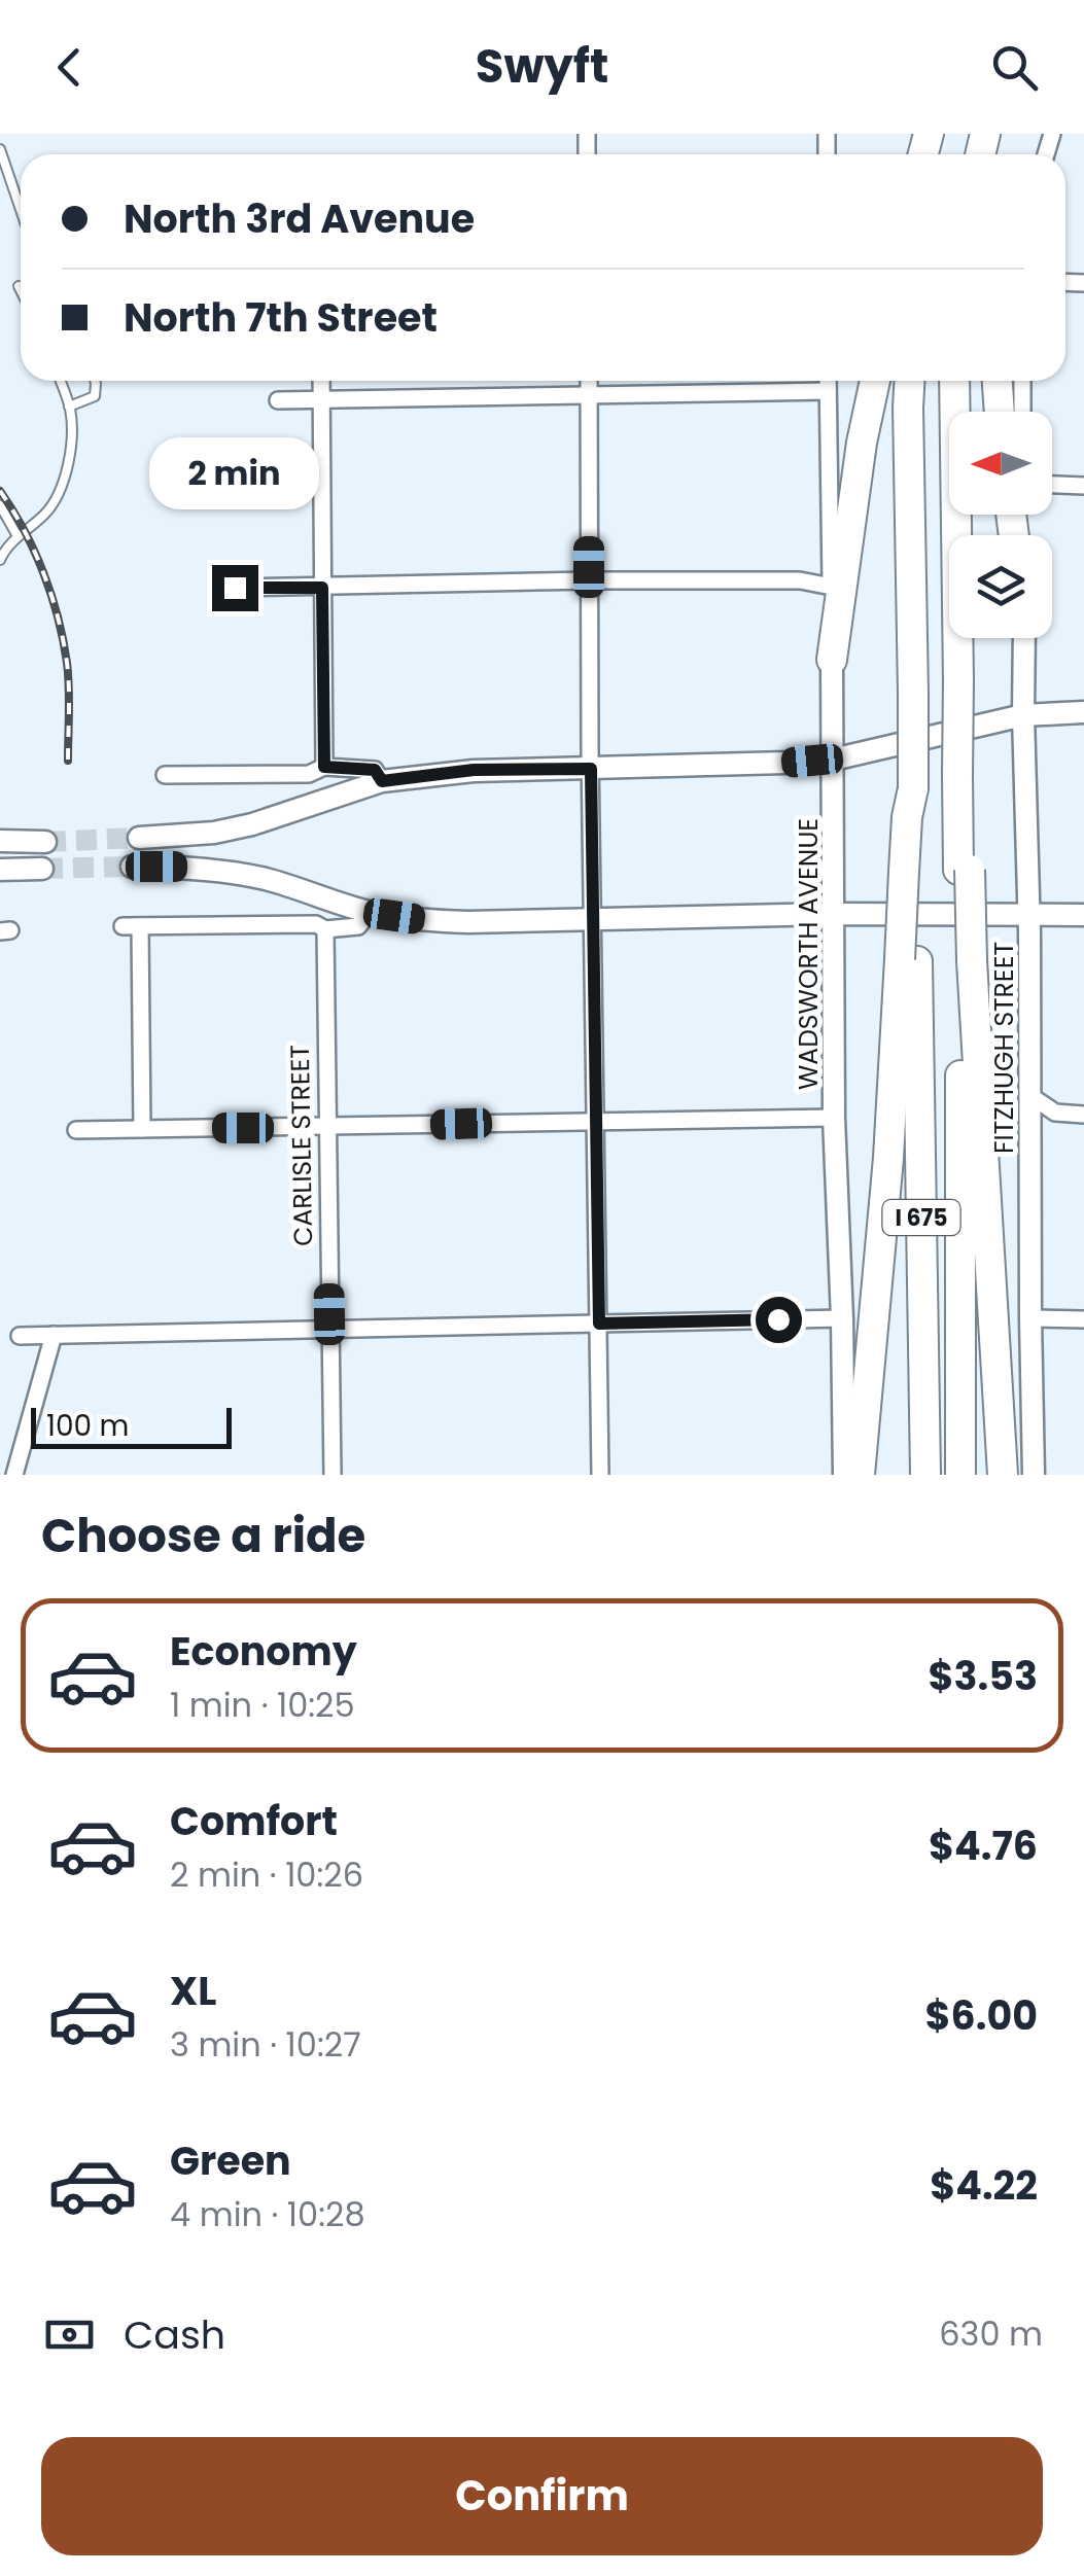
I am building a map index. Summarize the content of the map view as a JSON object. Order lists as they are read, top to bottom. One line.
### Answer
{"streets":{"highway":["I 675"],"street":["WADSWORTH AVENUE","FITZHUGH STREET","CARLISLE STREET"]},"scale_bar":"100 m","north":"left","page":{"header":"Swyft","banner":["North 3rd Avenue","North 7th Street"],"bubble":"2 min","scale":"100 m","heading":"Choose a ride","list":[{"name":"Economy","note":"1 min · 10:25","value":"$3.53"},{"name":"Comfort","note":"2 min · 10:26","value":"$4.76"},{"name":"XL","note":"3 min · 10:27","value":"$6.00"},{"name":"Green","note":"4 min · 10:28","value":"$4.22"}],"pay":["Cash","630 m"],"buttons":"Confirm"}}
